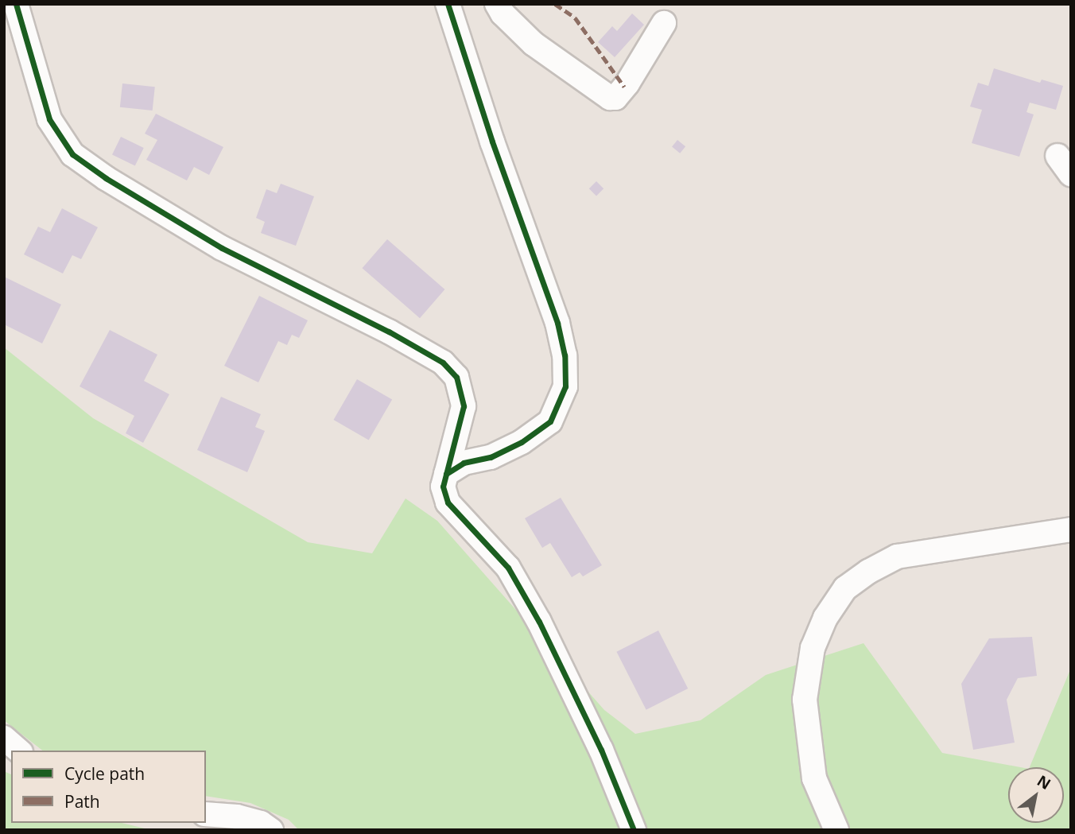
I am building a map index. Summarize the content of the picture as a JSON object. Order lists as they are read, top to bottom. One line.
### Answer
{"legend":["Cycle path","Path"],"north":"top right"}
